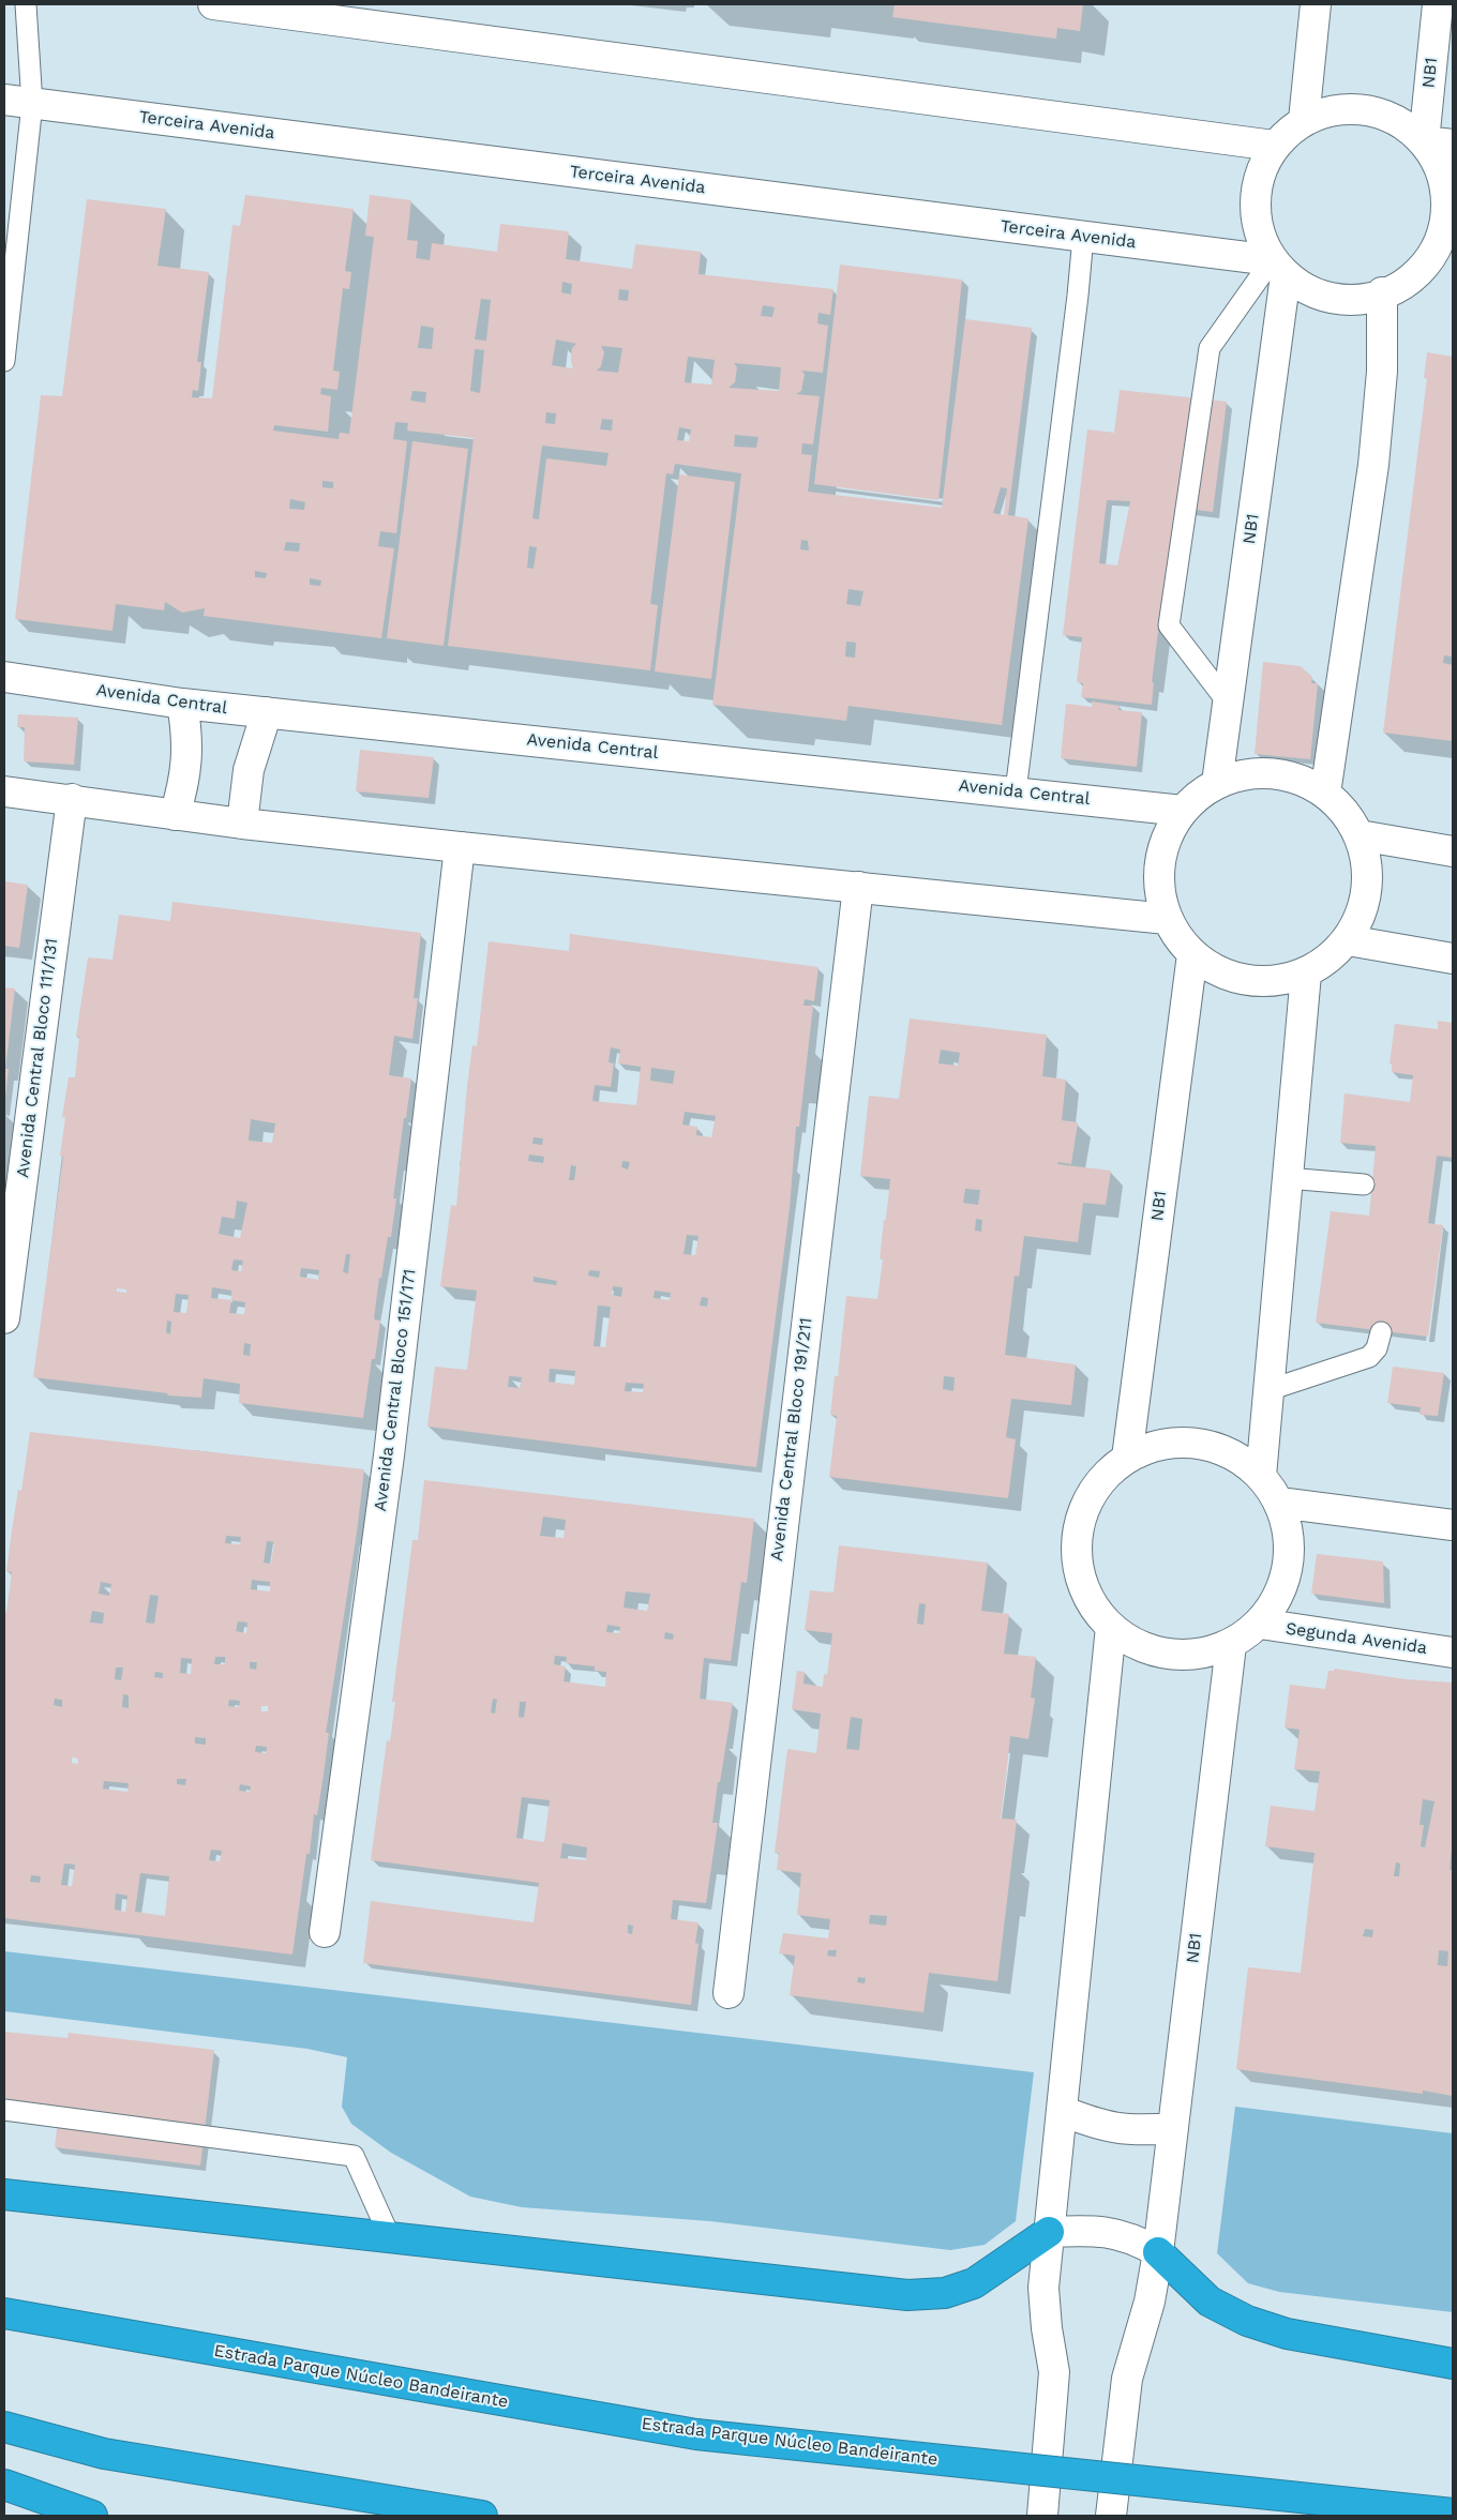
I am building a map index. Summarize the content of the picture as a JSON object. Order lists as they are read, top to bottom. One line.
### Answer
{"streets":{"highway":["Estrada Parque Núcleo Bandeirante"],"street":["NB1","Terceira Avenida","Avenida Central","Avenida Central Bloco 111/131","Avenida Central Bloco 151/171","Avenida Central Bloco 191/211","Segunda Avenida"]},"crossings":[["NB1","Terceira Avenida"]]}
